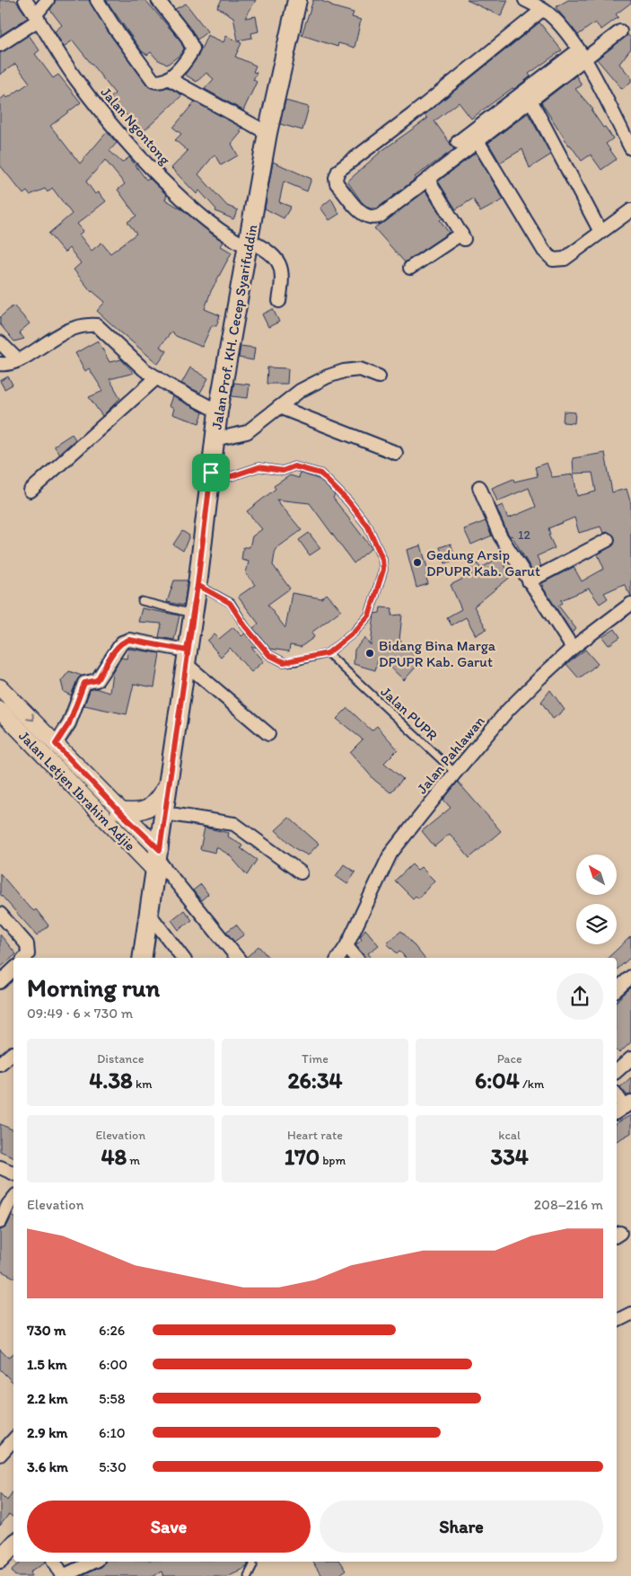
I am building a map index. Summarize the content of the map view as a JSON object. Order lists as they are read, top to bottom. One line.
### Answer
{"streets":{"main road":["Jalan Prof. KH. Cecep Syarifuddin"],"street":["Jalan Ngontong","Jalan Pahlawan","Jalan Letjen Ibrahim Adjie"],"lane":["Jalan PUPR"]},"crossings":[["Jalan Ngontong","Jalan Prof. KH. Cecep Syarifuddin"],["Jalan Prof. KH. Cecep Syarifuddin","Jalan Letjen Ibrahim Adjie"],["Jalan PUPR","Jalan Pahlawan"]],"places":["Gedung Arsip DPUPR Kab. Garut","Bidang Bina Marga DPUPR Kab. Garut"],"house_numbers":["12"],"north":"top left","page":{"heading":["Morning run","09:49 · 6 × 730 m"],"stats":[["Distance","4.38 km"],["Time","26:34"],["Pace","6:04 /km"],["Elevation","48 m"],["Heart rate","170 bpm"],["kcal","334"]],"chart":["Elevation","208–216 m"],"list":[{"name":"730 m","note":"6:26"},{"name":"1.5 km","note":"6:00"},{"name":"2.2 km","note":"5:58"},{"name":"2.9 km","note":"6:10"},{"name":"3.6 km","note":"5:30"}],"buttons":["Save","Share"]}}
